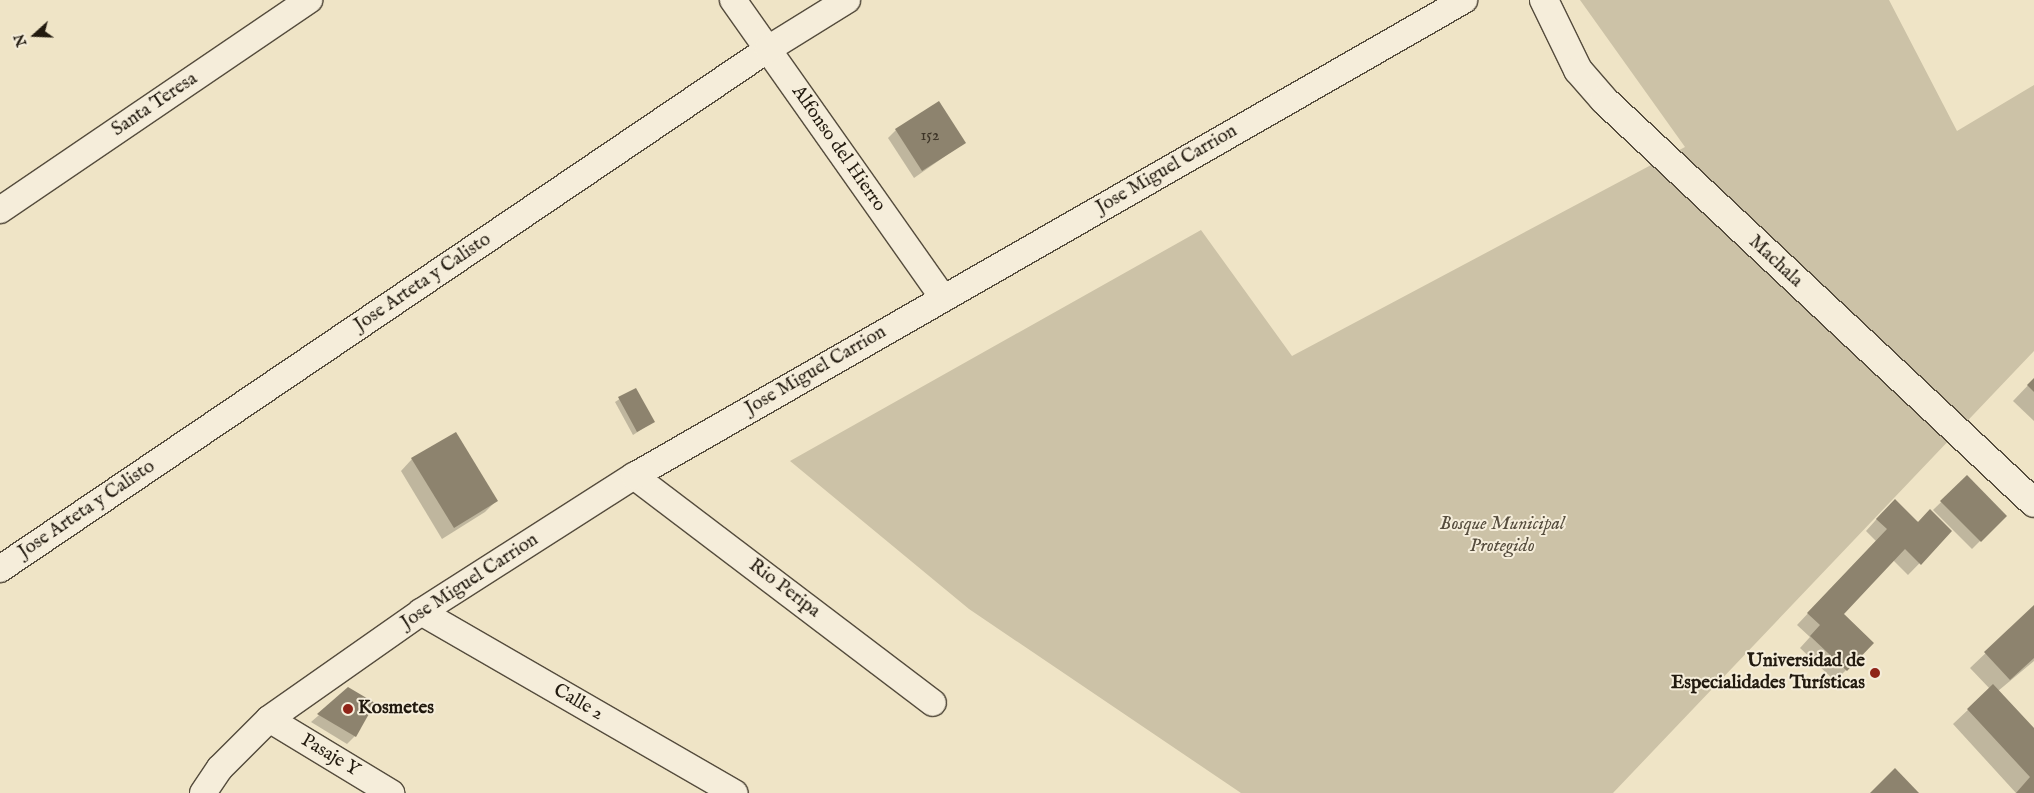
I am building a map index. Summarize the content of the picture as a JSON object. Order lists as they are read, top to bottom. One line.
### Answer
{"streets":{"main road":["Machala"],"street":["Santa Teresa","Alfonso del Hierro","Jose Miguel Carrion","Jose Arteta y Calisto","Rio Peripa","Calle 2","Pasaje Y"]},"crossings":[["Alfonso del Hierro","Jose Miguel Carrion"],["Alfonso del Hierro","Jose Arteta y Calisto"],["Jose Miguel Carrion","Rio Peripa"],["Jose Miguel Carrion","Calle 2"],["Jose Miguel Carrion","Pasaje Y"]],"parks":["Bosque Municipal Protegido"],"places":["Universidad de Especialidades Turísticas","Kosmetes"],"house_numbers":["152"],"north":"left"}
